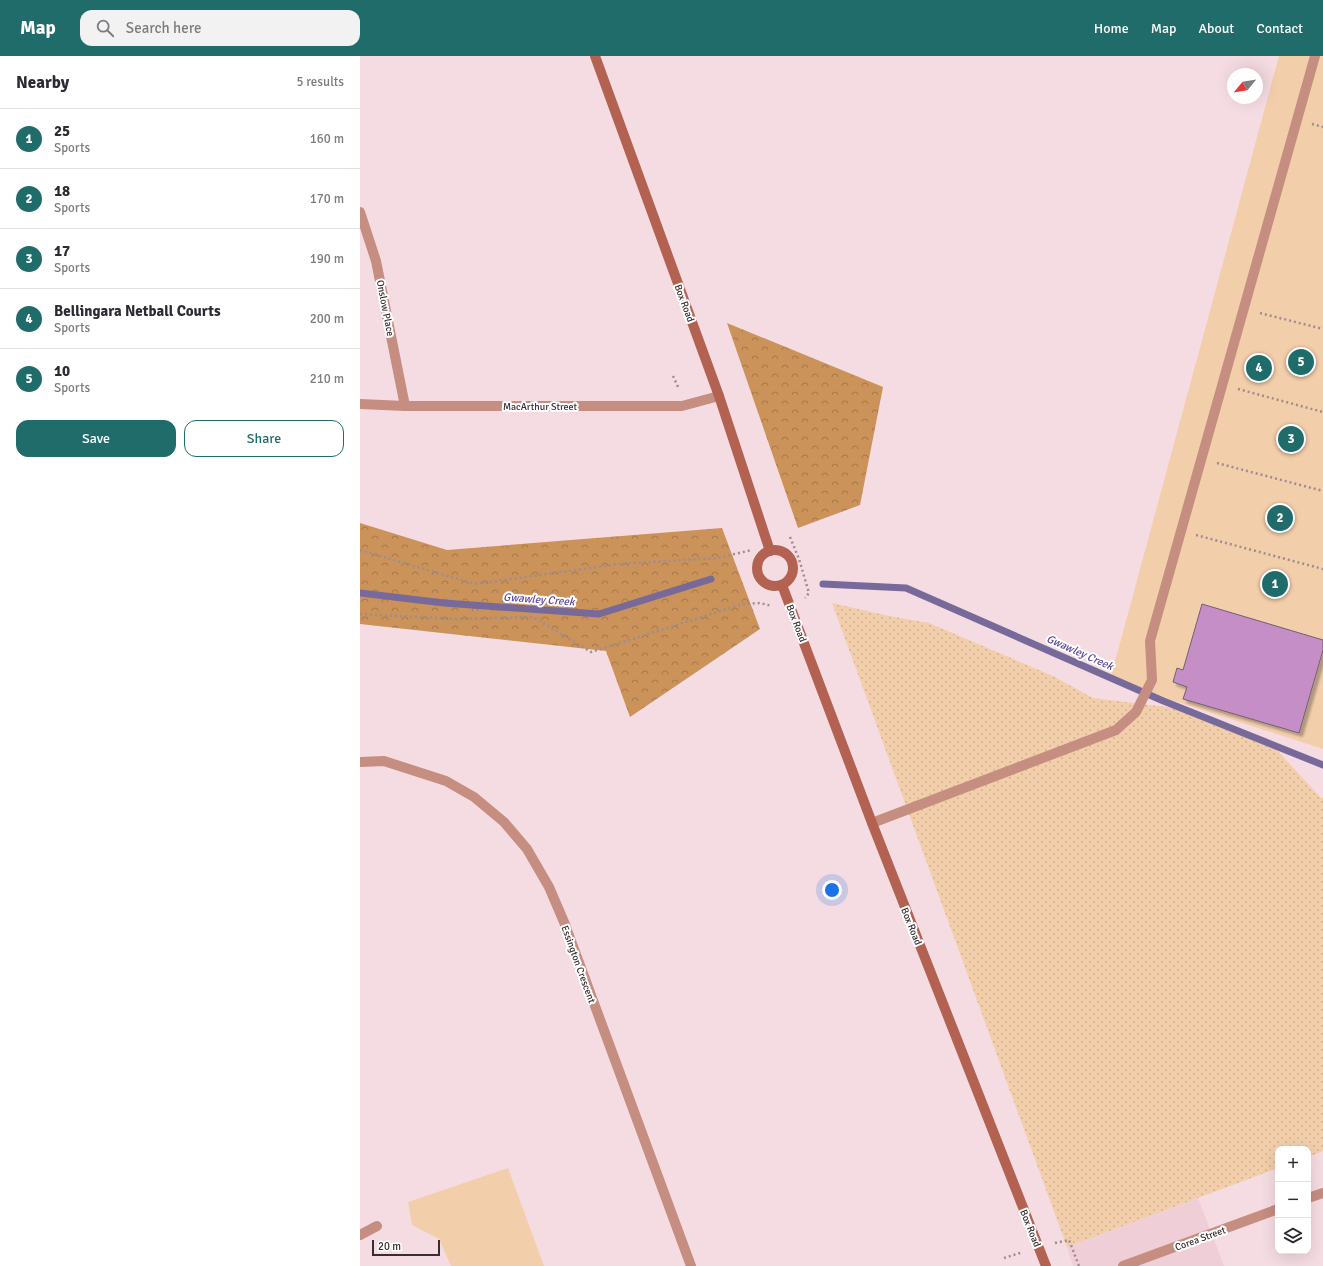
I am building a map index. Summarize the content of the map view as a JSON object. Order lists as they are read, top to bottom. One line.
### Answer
{"streets":{"street":["Box Road","Onslow Place","MacArthur Street","Essington Crescent","Corea Street"]},"crossings":[["Box Road","MacArthur Street"],["Onslow Place","MacArthur Street"]],"water":["Gwawley Creek"],"scale_bar":"20 m","north":"bottom left","page":{"header":"Map","search":"Search here","nav":["Home","Map","About","Contact"],"heading":["Nearby","5 results"],"list":[{"mark":"1","name":"25","note":"Sports","value":"160 m"},{"mark":"2","name":"18","note":"Sports","value":"170 m"},{"mark":"3","name":"17","note":"Sports","value":"190 m"},{"mark":"4","name":"Bellingara Netball Courts","note":"Sports","value":"200 m"},{"mark":"5","name":"10","note":"Sports","value":"210 m"}],"pins":["5","4","3","2","1"],"buttons":["Save","Share"],"map_buttons":["+","−"],"scale":"20 m"}}
